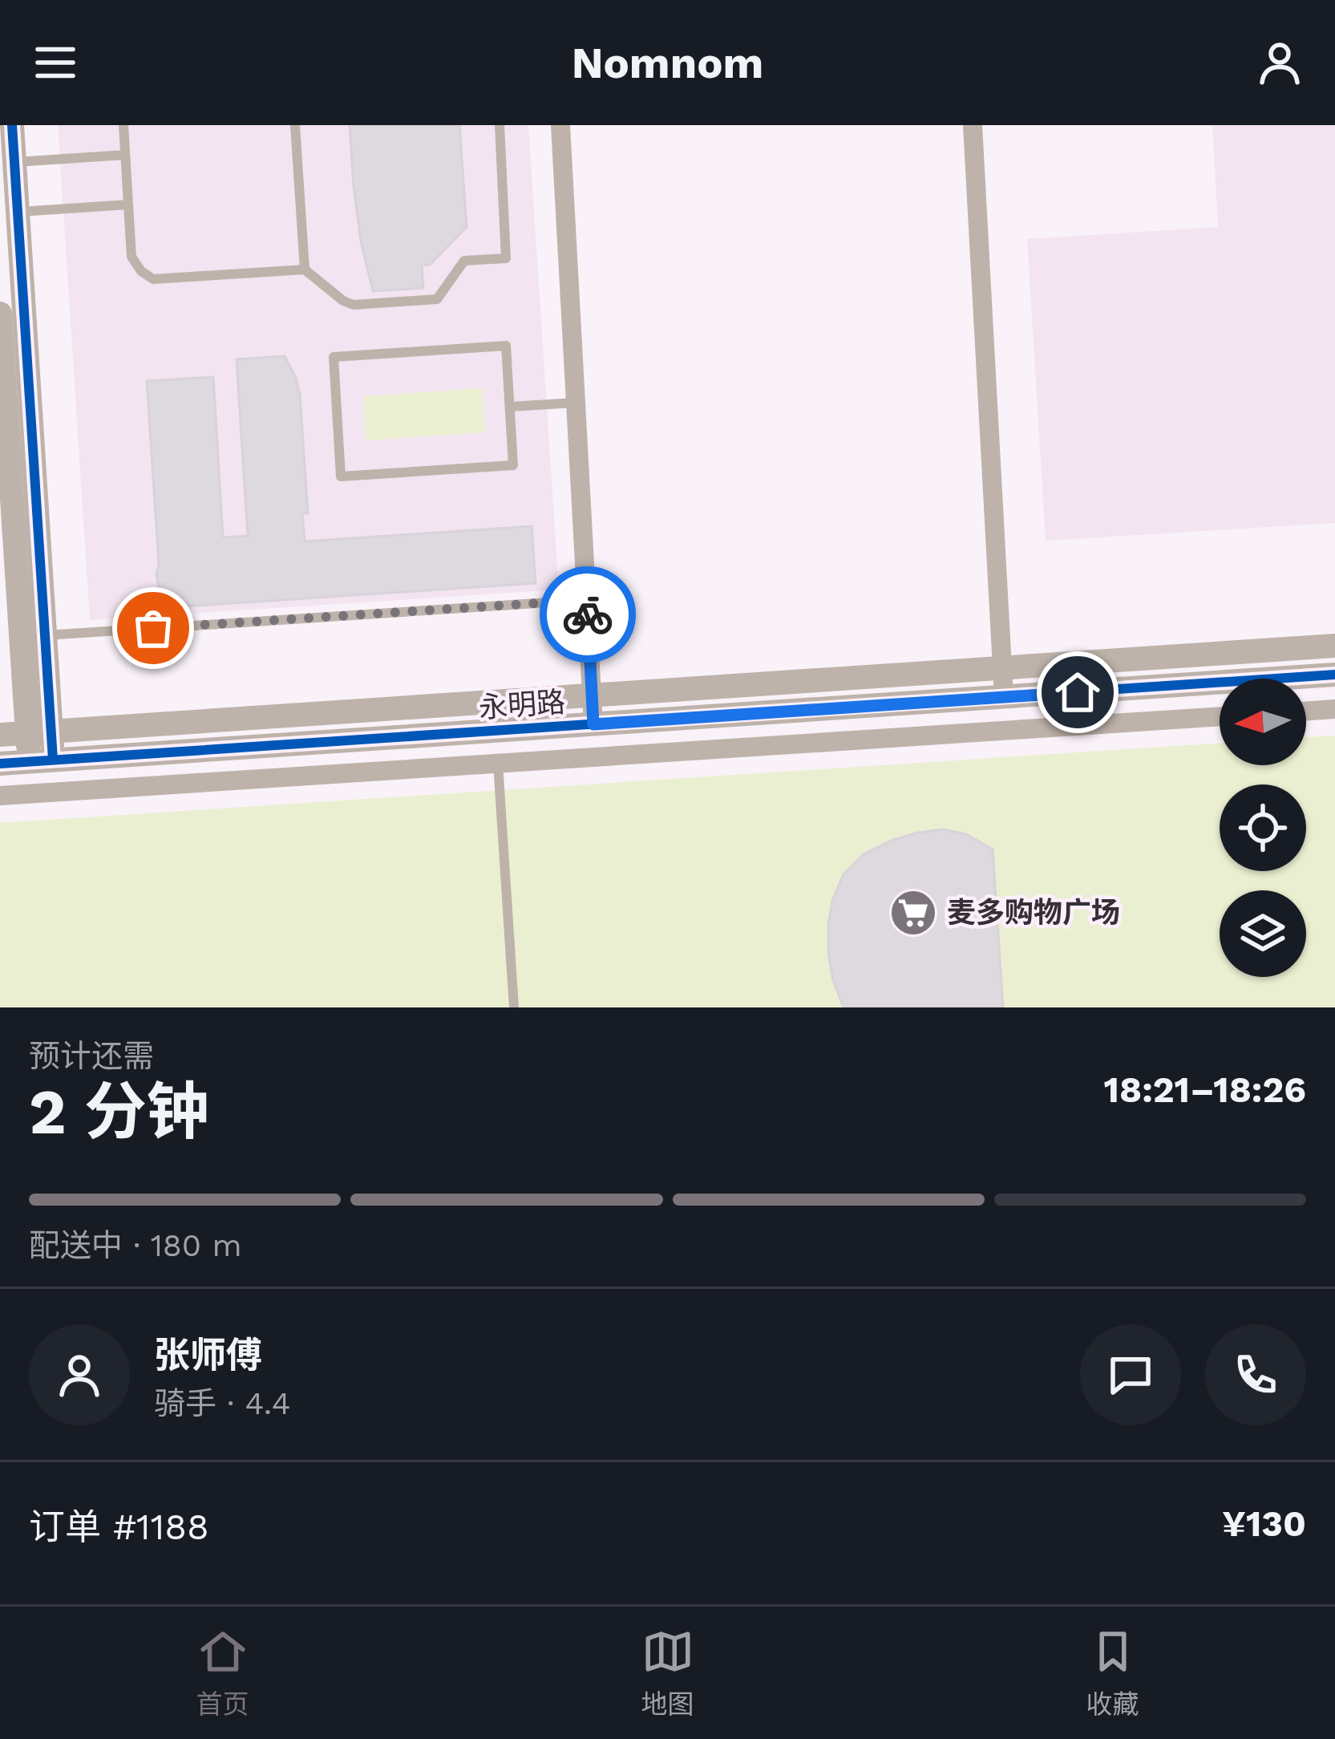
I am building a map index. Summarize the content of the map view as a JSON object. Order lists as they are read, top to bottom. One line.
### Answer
{"streets":{"street":["永明路"]},"places":{"supermarket":["麦多购物广场"]},"north":"left","page":{"header":"Nomnom","heading":["2 分钟","预计还需","18:21–18:26"],"panel":["张师傅","骑手 · 4.4","订单 #1188","¥130"],"bar":"配送中 · 180 m","tabs":["首页","地图","收藏"]}}
